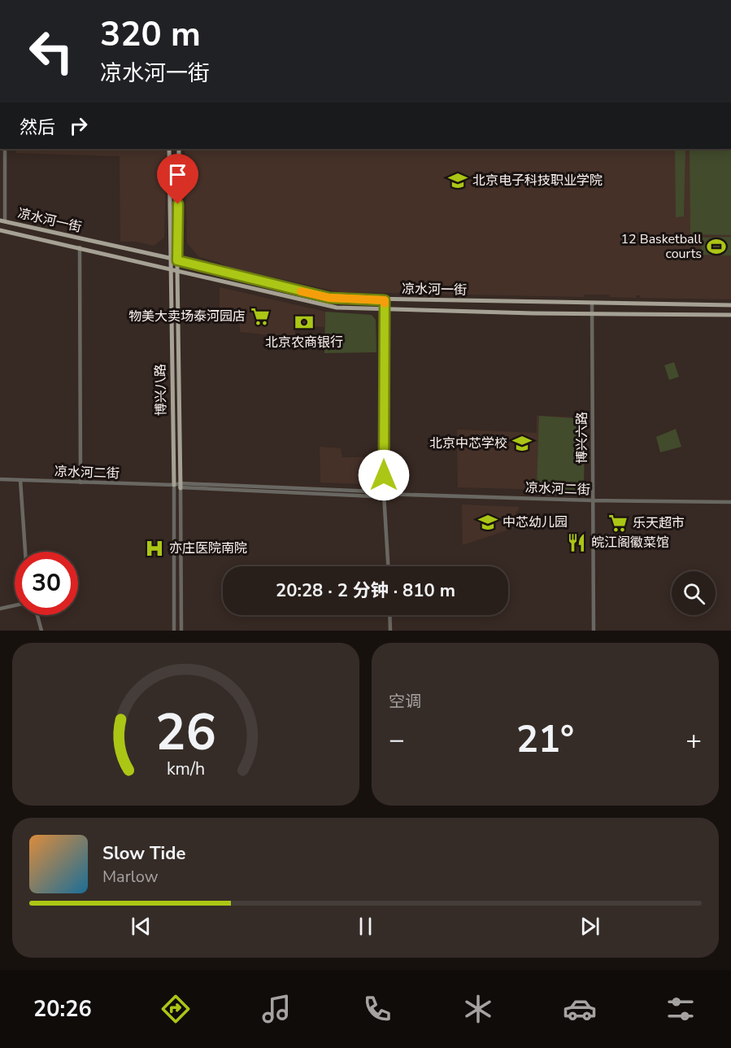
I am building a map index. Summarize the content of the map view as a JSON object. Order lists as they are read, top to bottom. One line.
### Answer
{"streets":{"main road":["凉水河一街","博兴八路"],"street":["博兴六路","凉水河二街"]},"crossings":[["凉水河一街","博兴八路"],["凉水河一街","博兴六路"],["博兴八路","凉水河二街"],["博兴六路","凉水河二街"]],"places":{"school or university":["北京电子科技职业学院","北京中芯学校","中芯幼儿园"],"sports":["12 Basketball courts"],"supermarket":["物美大卖场泰河园店","乐天超市"],"bank":["北京农商银行"],"restaurant":["皖江阁徽菜馆"],"hospital":["亦庄医院南院"]},"page":{"turn":["320 m","凉水河一街"],"then":"然后","limit":"30","trip":"20:28 · 2 分钟 · 810 m","tile":"空调","heat":["−","21°","+"],"song":["Slow Tide","Marlow"],"tabs":"20:26","gauge":["26","km/h"]}}
